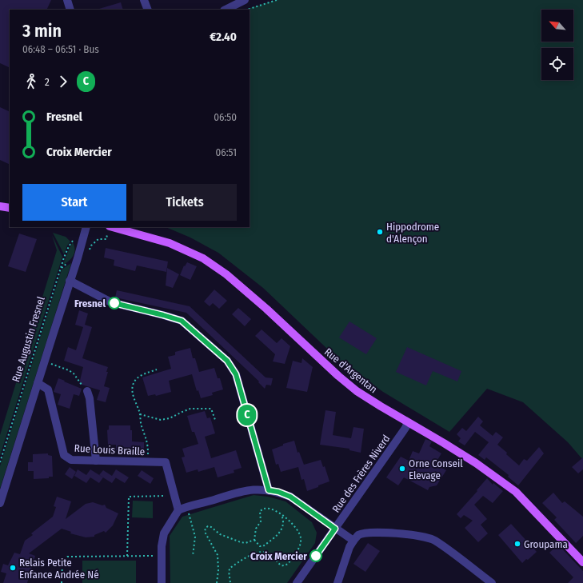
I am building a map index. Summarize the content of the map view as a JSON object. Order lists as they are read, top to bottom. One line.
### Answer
{"streets":{"main road":["Rue d'Argentan"],"street":["Rue Louis Braille","Rue des Frères Niverd"],"path":["Rue Augustin Fresnel"]},"crossings":[["Rue d'Argentan","Rue des Frères Niverd"]],"places":["Hippodrome d'Alençon","Fresnel","Orne Conseil Elevage","Groupama","Croix Mercier","Relais Petite Enfance Andrée Né"],"lines":["bus line C"],"north":"top left","page":{"on_map":"C","heading":["3 min","06:48 – 06:51 · Bus","€2.40"],"legs":["2","C"],"list":[{"name":"Fresnel","value":"06:50"},{"name":"Croix Mercier","value":"06:51"}],"buttons":["Start","Tickets"]}}
